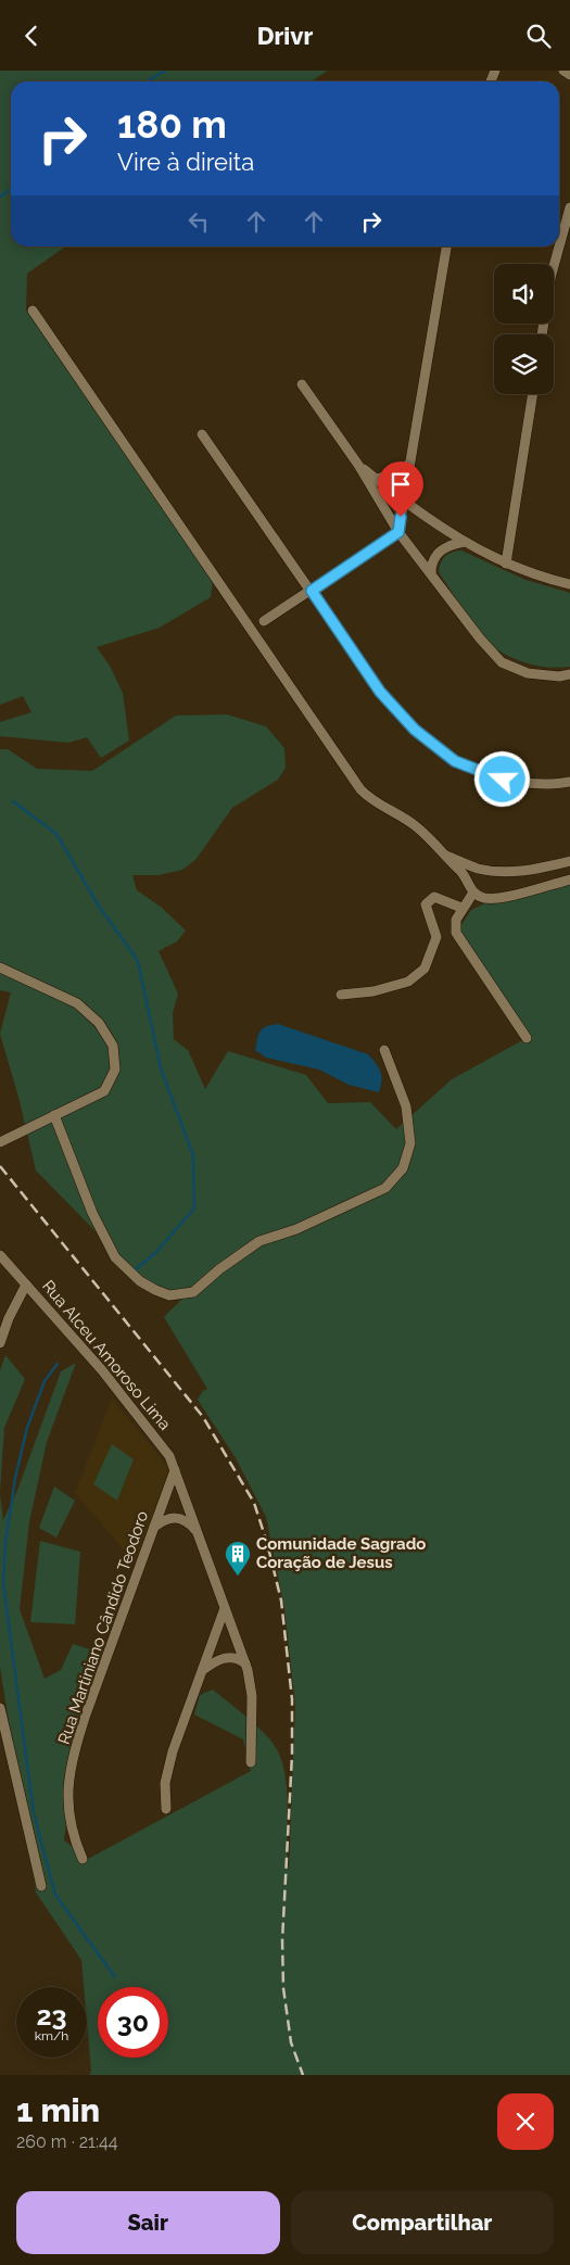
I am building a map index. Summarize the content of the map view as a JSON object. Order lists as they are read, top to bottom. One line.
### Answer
{"streets":{"street":["Rua Alceu Amoroso Lima","Rua Martiniano Cândido Teodoro"]},"crossings":[["Rua Alceu Amoroso Lima","Rua Martiniano Cândido Teodoro"]],"places":{"building":["Comunidade Sagrado Coração de Jesus"]},"page":{"header":"Drivr","turn":["180 m","Vire à direita"],"speed":"23 km/h","limit":"30","heading":["1 min","260 m · 21:44"],"buttons":["Sair","Compartilhar"]}}
